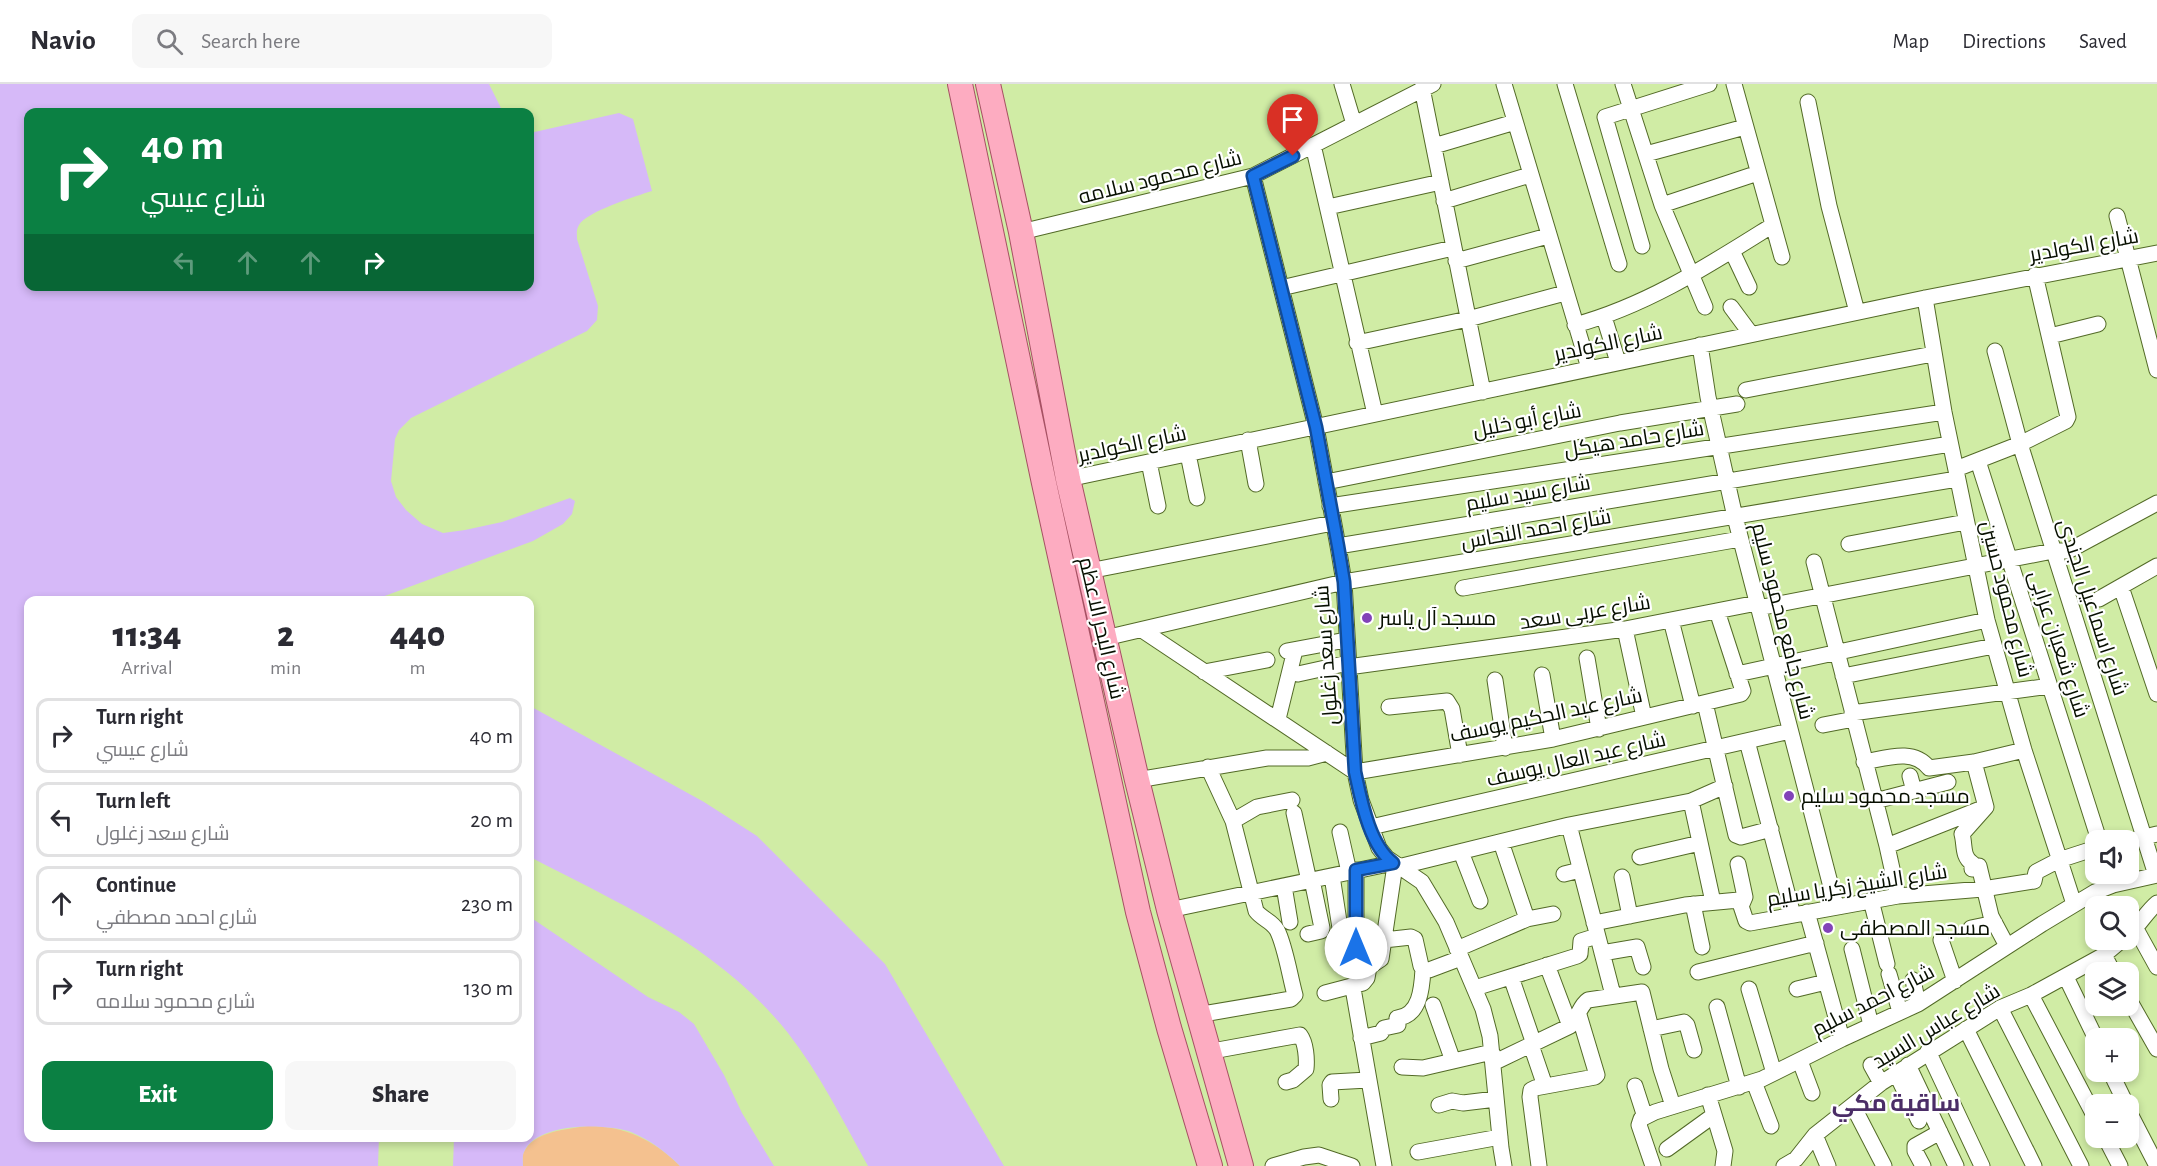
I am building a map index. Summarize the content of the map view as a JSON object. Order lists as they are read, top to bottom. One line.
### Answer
{"streets":{"main road":["شارع البحر الاعظم"],"street":["شارع محمود سلامه","شارع الكولدير","شارع أبو خليل","شارع حامد هيكل","شارع سيد سليم","شارع احمد النحاس","شارع محمود حسين","شارع اسماعيل الجندى","شارع عربى سعد","شارع جامع محمود سليم","شارع شعبان عرابى","شارع سعد زغلول","شارع عبد الحكيم يوسف","شارع عبد العال يوسف","شارع الشيخ زكريا سليم","شارع احمد سليم","شارع عباس السيد"]},"crossings":[["شارع محمود سلامه","شارع البحر الاعظم"],["شارع محمود سلامه","شارع سعد زغلول"],["شارع الكولدير","شارع محمود حسين"],["شارع الكولدير","شارع جامع محمود سليم"],["شارع الكولدير","شارع البحر الاعظم"],["شارع الكولدير","شارع سعد زغلول"],["شارع أبو خليل","شارع جامع محمود سليم"],["شارع أبو خليل","شارع سعد زغلول"],["شارع حامد هيكل","شارع محمود حسين"],["شارع حامد هيكل","شارع جامع محمود سليم"],["شارع حامد هيكل","شارع سعد زغلول"],["شارع سيد سليم","شارع محمود حسين"],["شارع سيد سليم","شارع جامع محمود سليم"],["شارع سيد سليم","شارع سعد زغلول"],["شارع احمد النحاس","شارع محمود حسين"],["شارع احمد النحاس","شارع اسماعيل الجندى"],["شارع احمد النحاس","شارع جامع محمود سليم"],["شارع احمد النحاس","شارع البحر الاعظم"],["شارع احمد النحاس","شارع شعبان عرابى"],["شارع احمد النحاس","شارع سعد زغلول"],["شارع محمود حسين","شارع عربى سعد"],["شارع محمود حسين","شارع الشيخ زكريا سليم"],["شارع محمود حسين","شارع احمد سليم"],["شارع اسماعيل الجندى","شارع عربى سعد"],["شارع اسماعيل الجندى","شارع احمد سليم"],["شارع عربى سعد","شارع جامع محمود سليم"],["شارع عربى سعد","شارع شعبان عرابى"],["شارع عربى سعد","شارع سعد زغلول"],["شارع جامع محمود سليم","شارع عبد العال يوسف"],["شارع جامع محمود سليم","شارع الشيخ زكريا سليم"],["شارع سعد زغلول","شارع عبد الحكيم يوسف"],["شارع سعد زغلول","شارع عبد العال يوسف"]],"districts":["ساقية مكي"],"places":["مسجد آل ياسر","مسجد محمود سليم","مسجد المصطفى"],"page":{"header":"Navio","search":"Search here","nav":["Map","Directions","Saved"],"turn":["40 m","شارع عيسي"],"eta":["11:34","Arrival","2","min","440","m"],"list":[{"name":"Turn right","note":"شارع عيسي","value":"40 m"},{"name":"Turn left","note":"شارع سعد زغلول","value":"20 m"},{"name":"Continue","note":"شارع احمد مصطفي","value":"230 m"},{"name":"Turn right","note":"شارع محمود سلامه","value":"130 m"}],"map_buttons":["+","−"],"buttons":["Exit","Share"]}}
